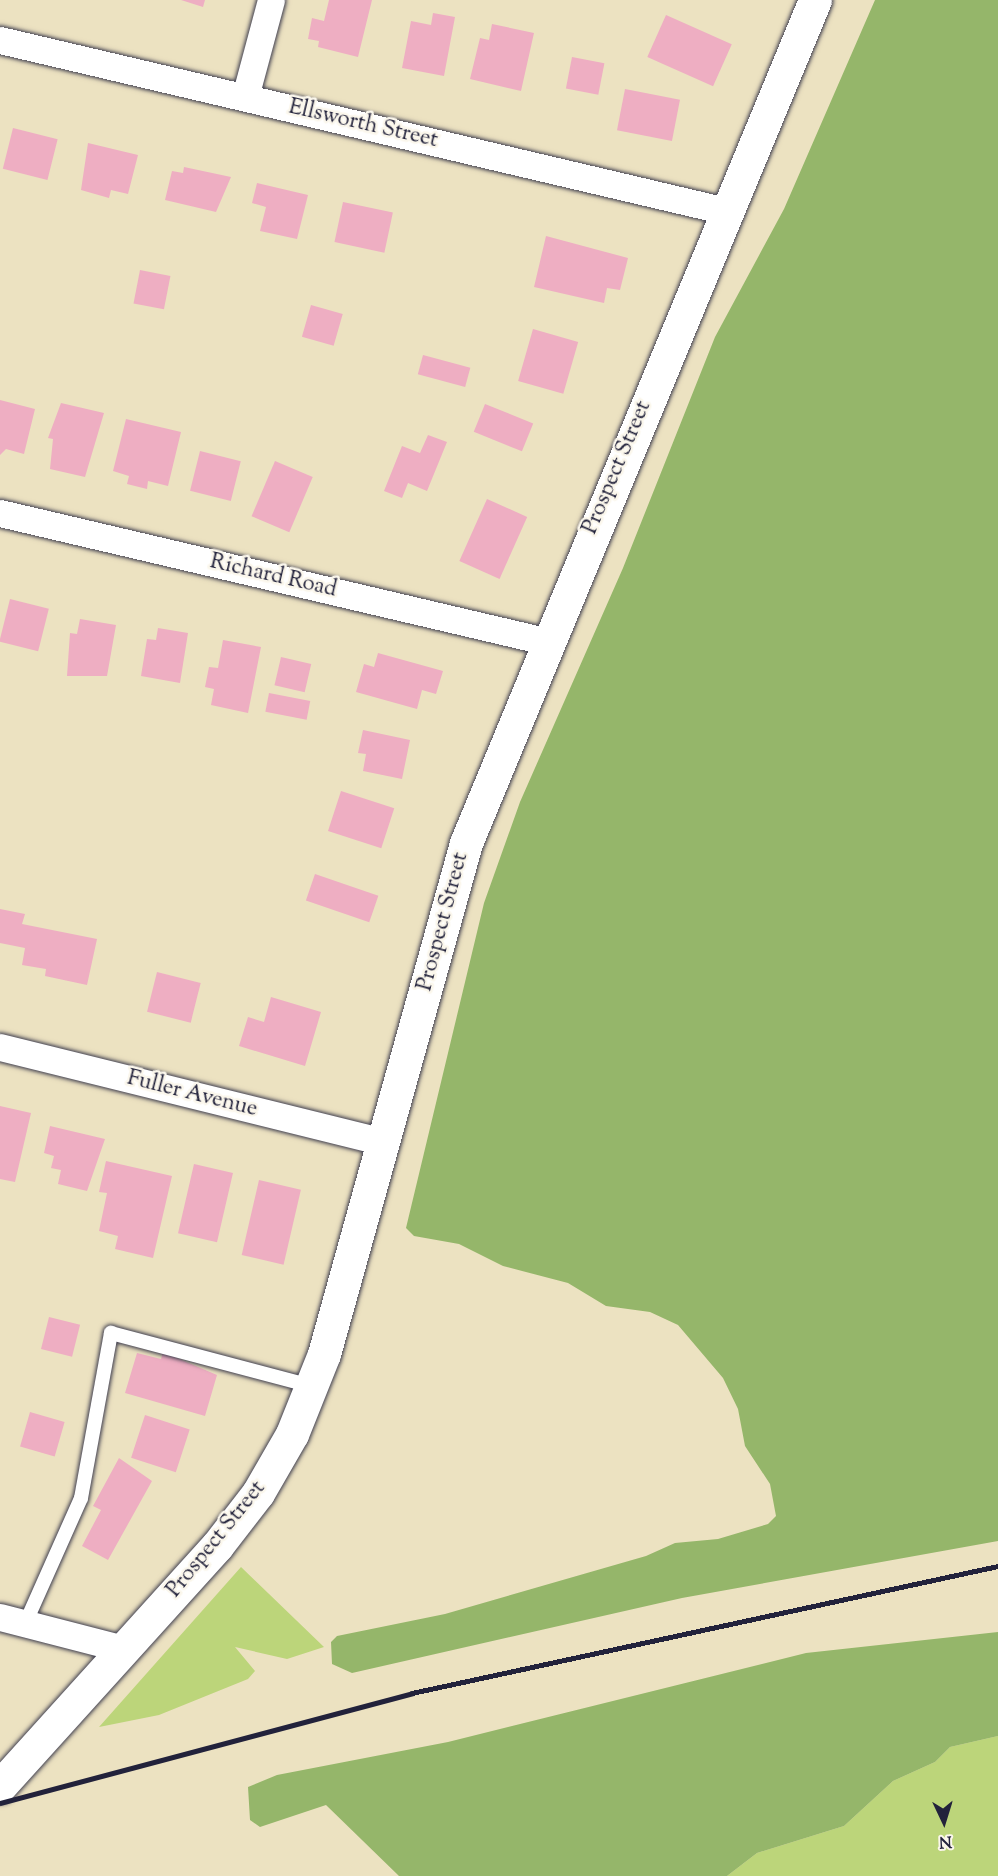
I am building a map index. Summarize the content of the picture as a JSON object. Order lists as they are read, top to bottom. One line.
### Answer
{"streets":{"main road":["Prospect Street"],"street":["Ellsworth Street","Richard Road","Fuller Avenue"]},"crossings":[["Ellsworth Street","Prospect Street"],["Prospect Street","Richard Road"],["Prospect Street","Fuller Avenue"]],"north":"bottom"}
